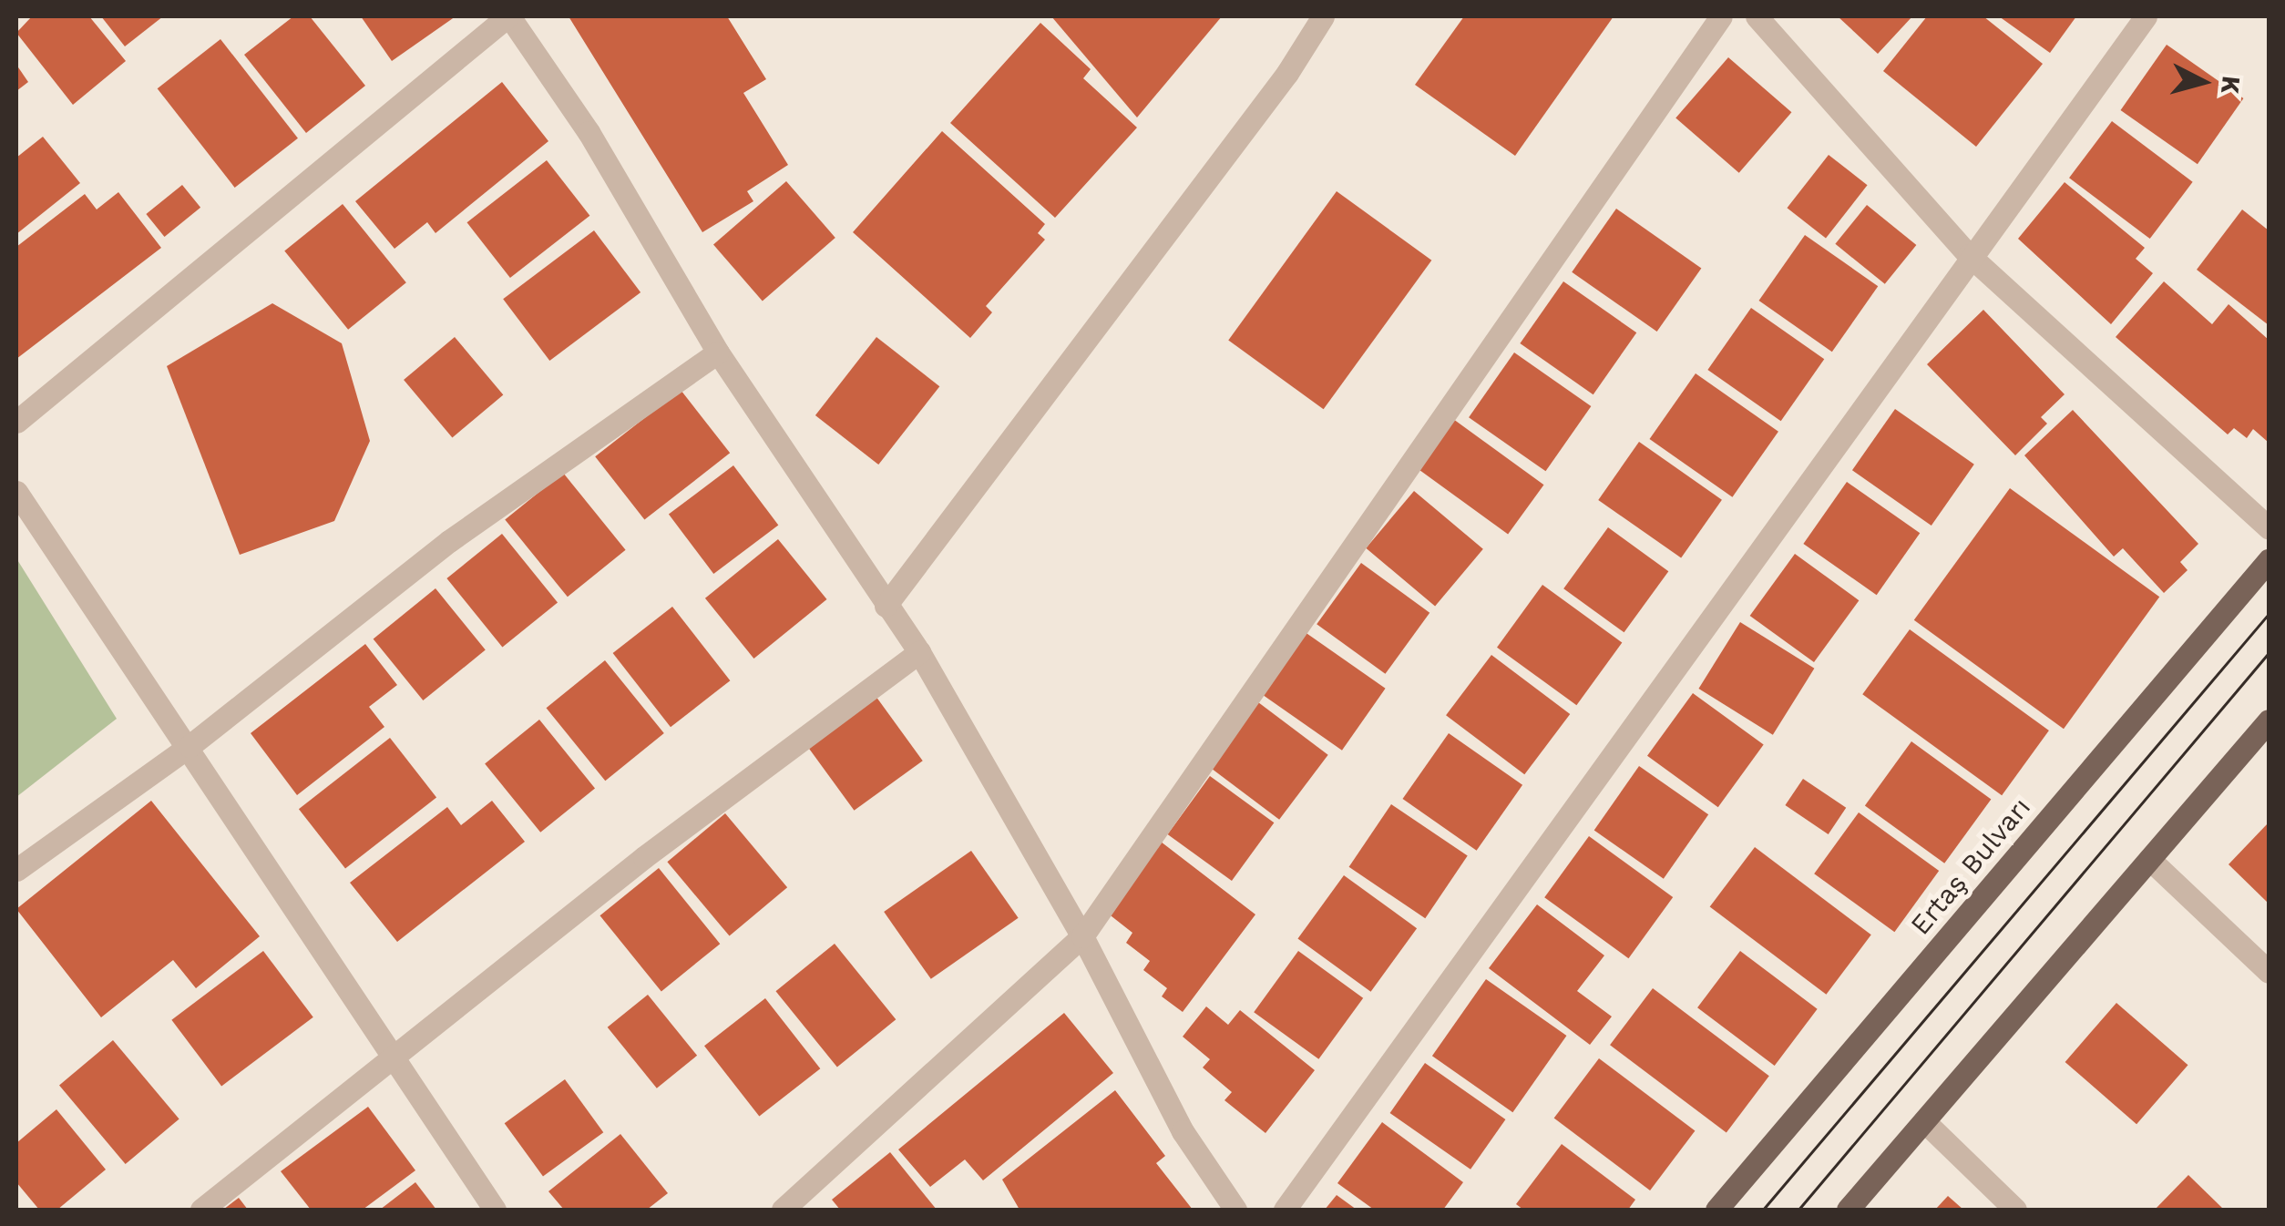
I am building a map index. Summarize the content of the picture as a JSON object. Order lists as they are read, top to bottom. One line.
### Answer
{"streets":{"main road":["Ertaş Bulvarı"]},"north":"right"}
